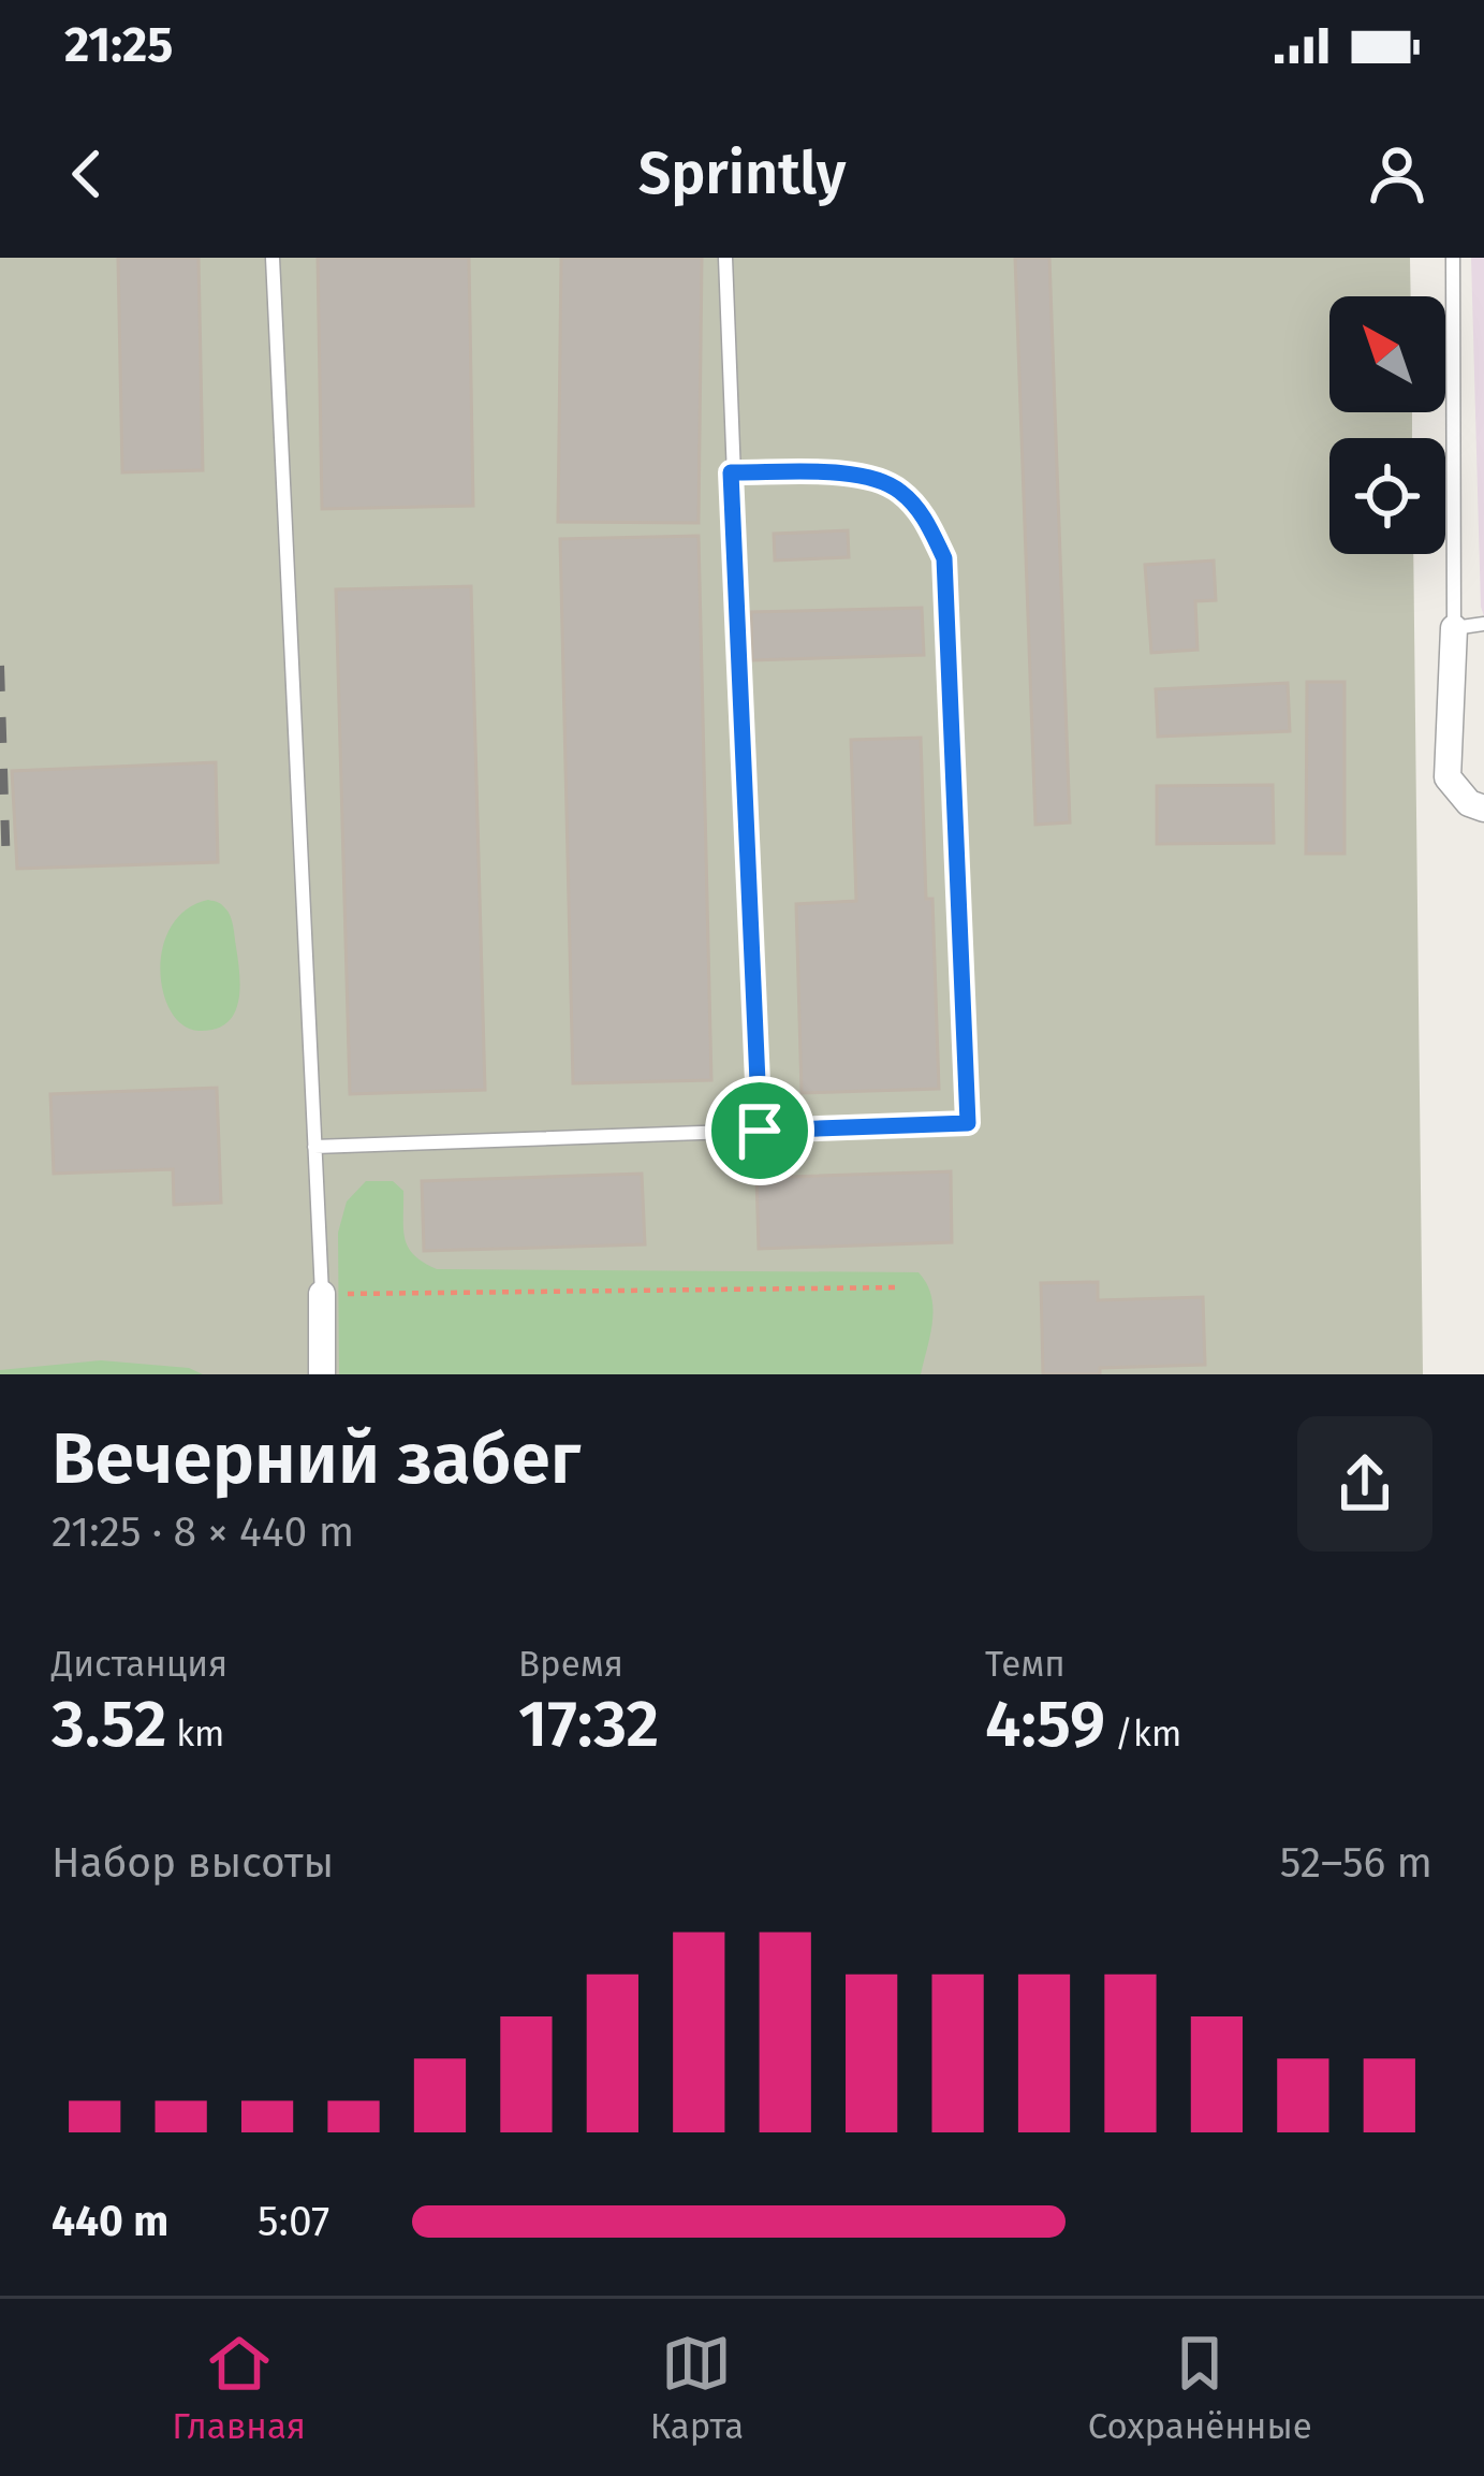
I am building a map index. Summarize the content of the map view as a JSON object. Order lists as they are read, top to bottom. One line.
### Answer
{"north":"top left","page":{"status":"21:25","header":"Sprintly","heading":["Вечерний забег","21:25 · 8 × 440 m"],"stats":[["Дистанция","3.52 km"],["Время","17:32"],["Темп","4:59 /km"]],"chart":["Набор высоты","52–56 m"],"list":[{"name":"440 m","note":"5:07"}],"tabs":["Главная","Карта","Сохранённые"]}}
